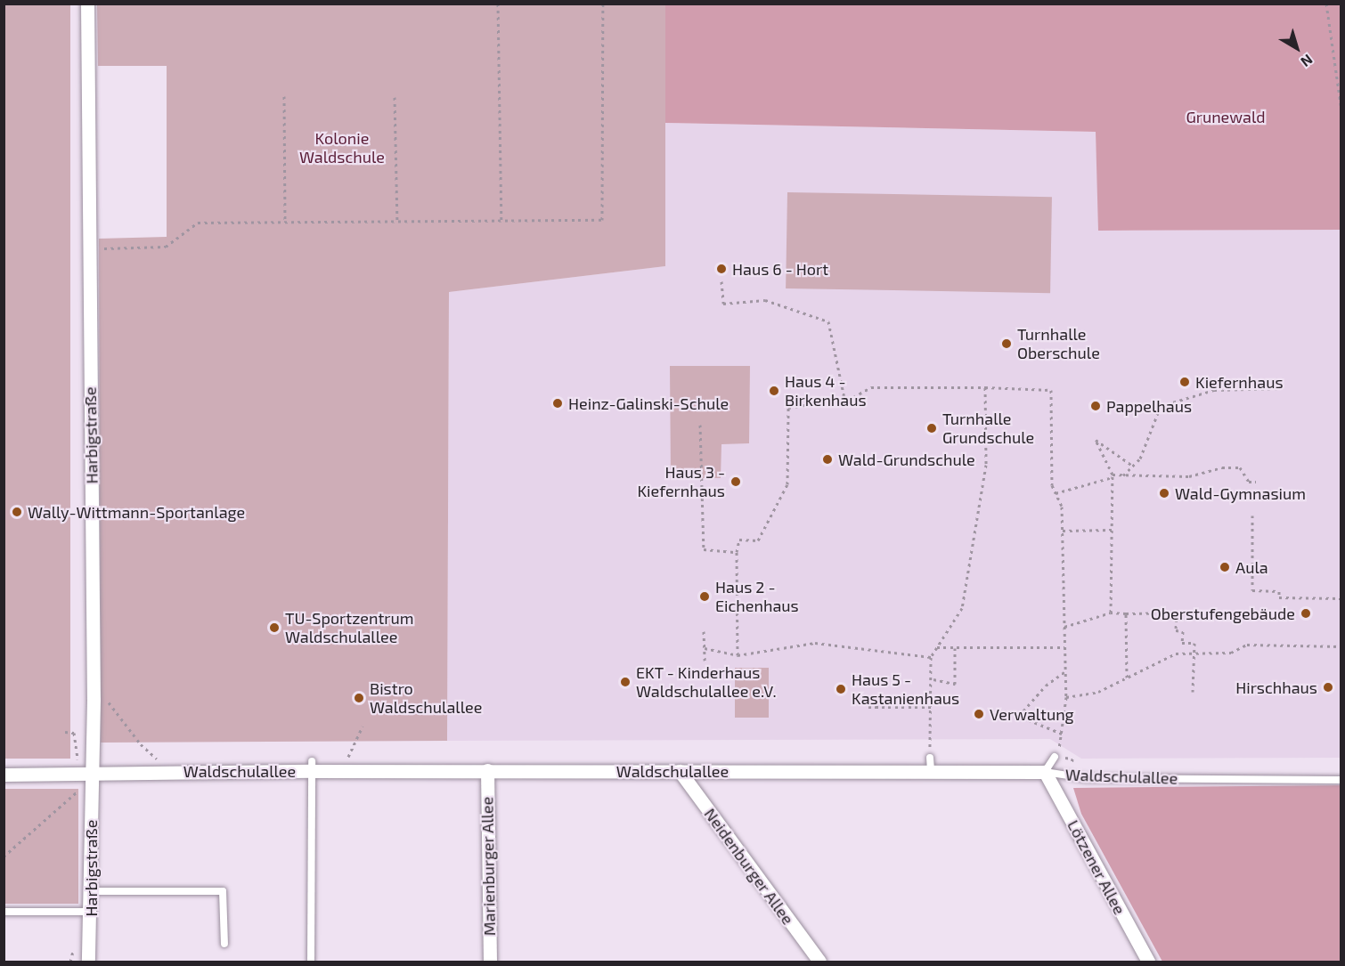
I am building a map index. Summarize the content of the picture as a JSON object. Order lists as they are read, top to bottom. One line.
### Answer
{"streets":{"street":["Harbigstraße","Waldschulallee","Marienburger Allee","Neidenburger Allee","Lötzener Allee"]},"crossings":[["Harbigstraße","Waldschulallee"],["Waldschulallee","Marienburger Allee"],["Waldschulallee","Neidenburger Allee"],["Waldschulallee","Lötzener Allee"]],"parks":["Grunewald","Kolonie Waldschule"],"places":["Haus 6 - Hort","Turnhalle Oberschule","Kiefernhaus","Haus 4 - Birkenhaus","Heinz-Galinski-Schule","Pappelhaus","Turnhalle Grundschule","Wald-Grundschule","Haus 3 - Kiefernhaus","Wald-Gymnasium","Wally-Wittmann-Sportanlage","Aula","Haus 2 - Eichenhaus","Oberstufengebäude","TU-Sportzentrum Waldschulallee","EKT - Kinderhaus Waldschulallee e.V.","Hirschhaus","Haus 5 - Kastanienhaus","Bistro Waldschulallee","Verwaltung"],"north":"bottom right"}
